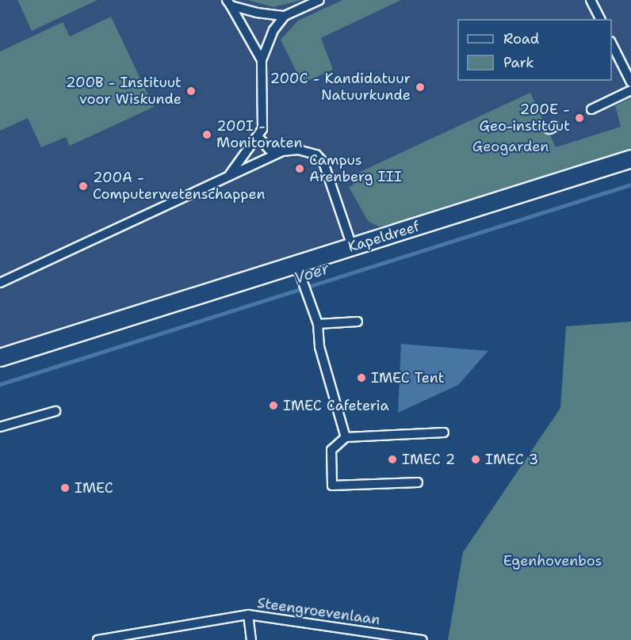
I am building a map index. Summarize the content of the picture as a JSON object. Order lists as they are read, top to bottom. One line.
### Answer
{"streets":{"street":["Kapeldreef"],"lane":["Steengroevenlaan"]},"water":["Voer"],"parks":["Geogarden","Egenhovenbos"],"places":["200C - Kandidatuur Natuurkunde","200B - Instituut voor Wiskunde","200E - Geo-instituut","200I - Monitoraten","Campus Arenberg III","200A - Computerwetenschappen","IMEC Tent","IMEC Cafeteria","IMEC 2","IMEC 3","IMEC"],"legend":["Road","Park"]}
